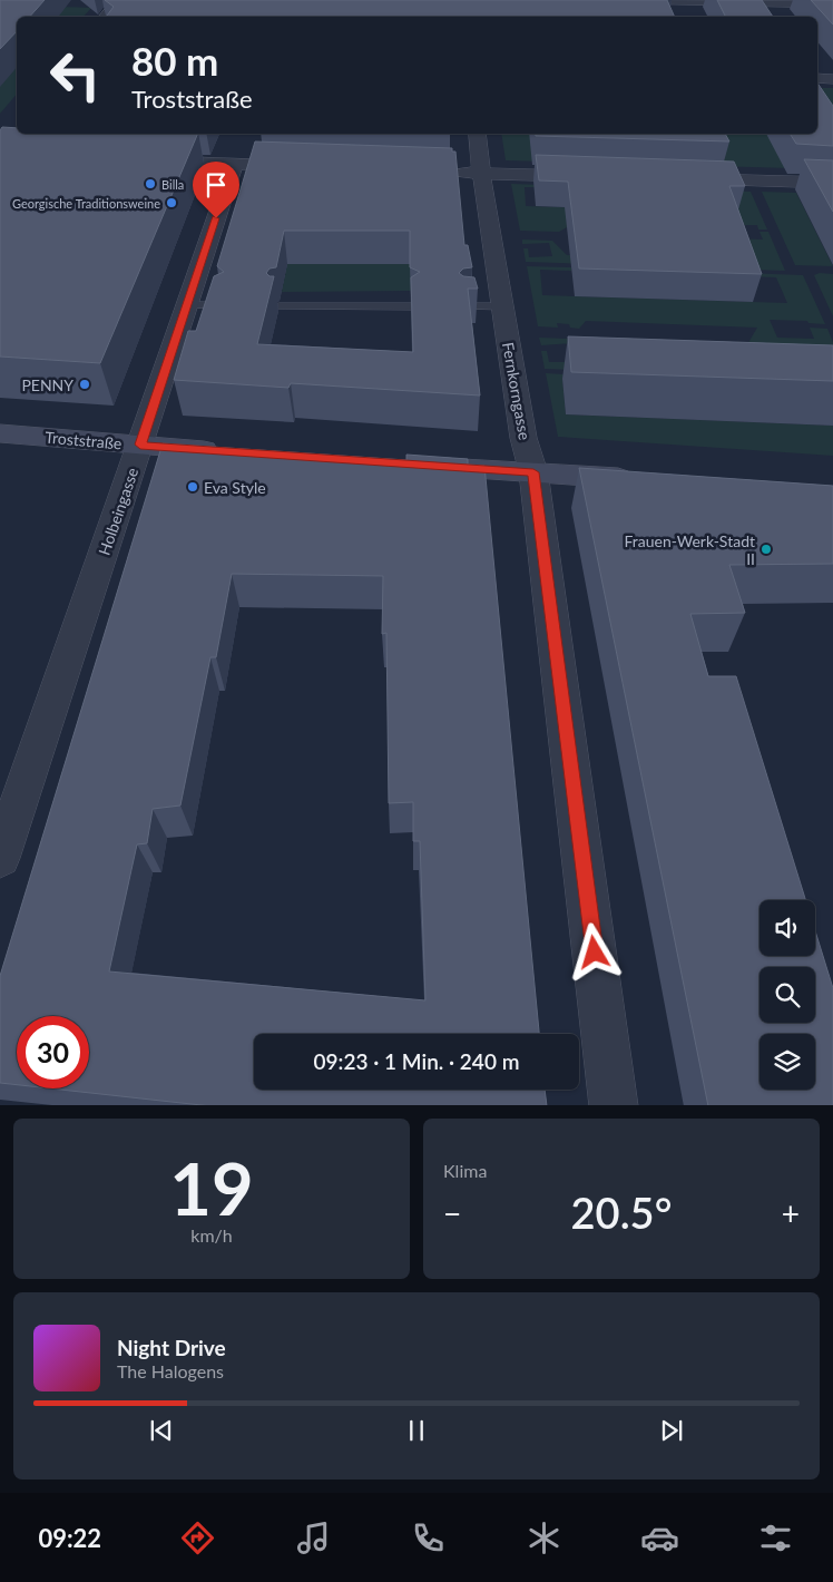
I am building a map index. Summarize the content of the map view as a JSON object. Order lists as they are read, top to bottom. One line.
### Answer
{"streets":{"street":["Fernkorngasse","Troststraße","Holbeingasse"]},"crossings":[["Troststraße","Holbeingasse"]],"places":["Billa","Georgische Traditionsweine","PENNY","Eva Style","Frauen-Werk-Stadt II"],"page":{"turn":["80 m","Troststraße"],"limit":"30","trip":"09:23 · 1 Min. · 240 m","tile":[["19","km/h"],"Klima"],"heat":["−","20.5°","+"],"song":["Night Drive","The Halogens"],"tabs":"09:22"}}
